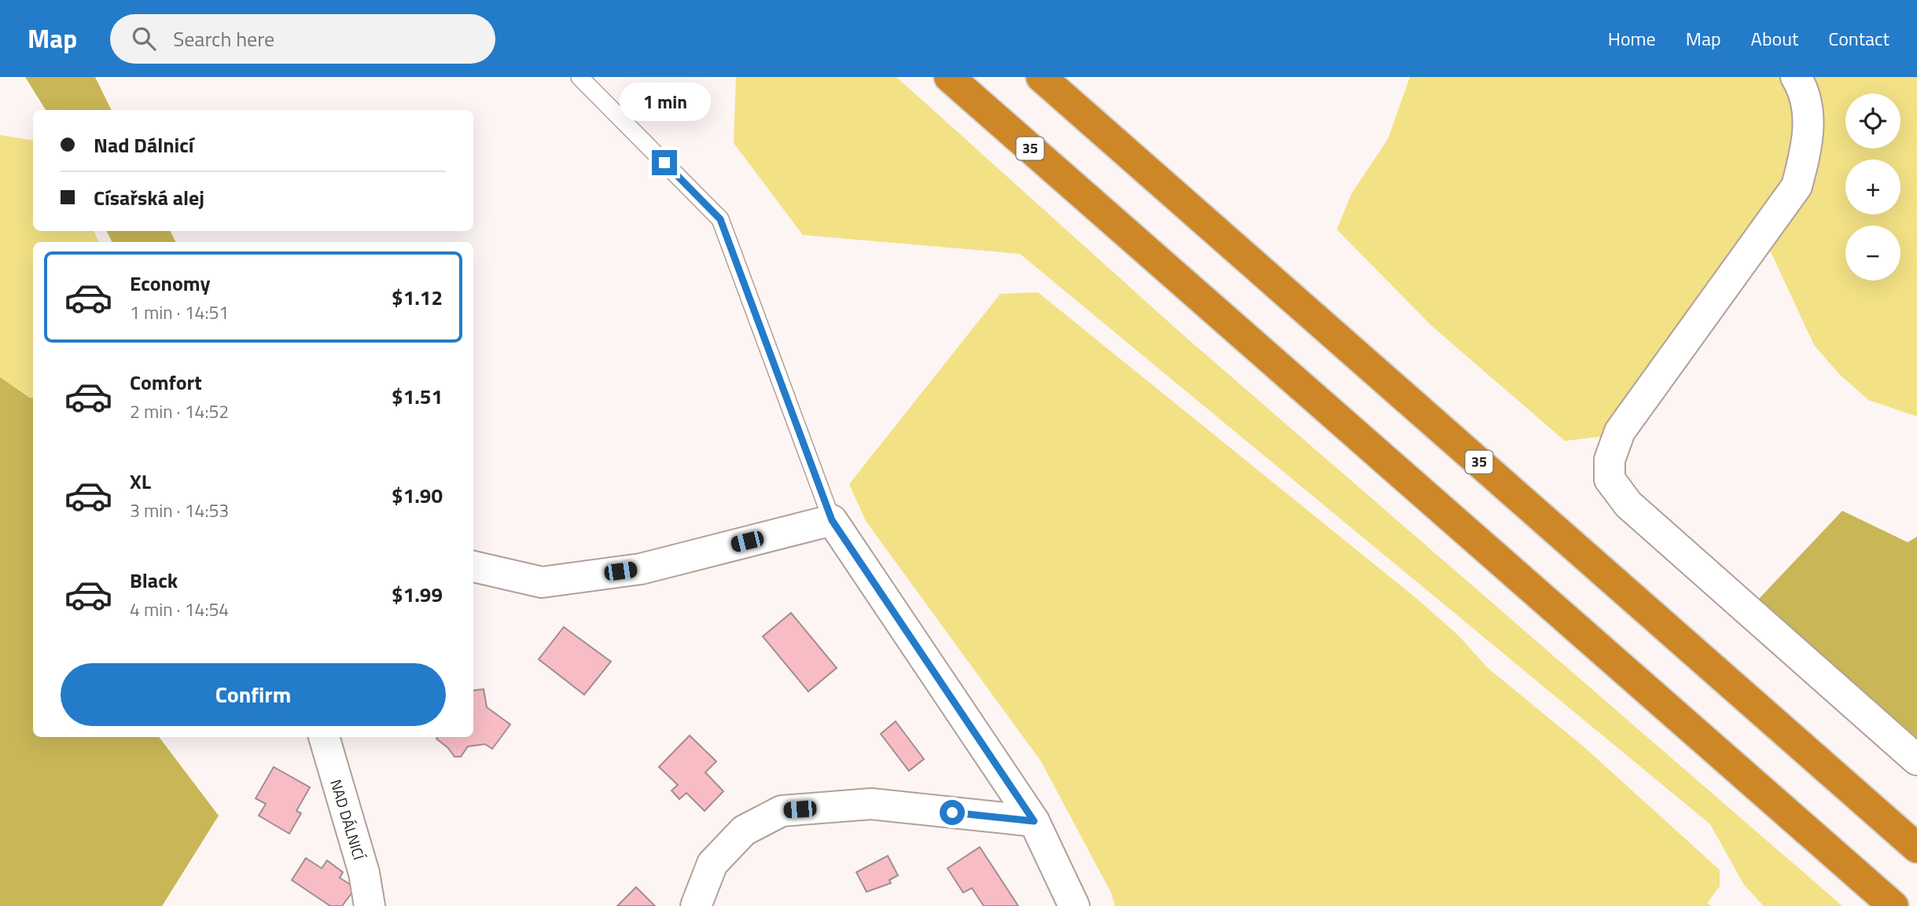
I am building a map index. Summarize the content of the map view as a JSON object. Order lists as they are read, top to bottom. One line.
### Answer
{"streets":{"highway":["35"],"street":["NAD DÁLNICÍ"]},"page":{"header":"Map","search":"Search here","nav":["Home","Map","About","Contact"],"bubble":"1 min","map_buttons":["+","−"],"banner":["Nad Dálnicí","Císařská alej"],"list":[{"name":"Economy","note":"1 min · 14:51","value":"$1.12"},{"name":"Comfort","note":"2 min · 14:52","value":"$1.51"},{"name":"XL","note":"3 min · 14:53","value":"$1.90"},{"name":"Black","note":"4 min · 14:54","value":"$1.99"}],"buttons":"Confirm"}}
